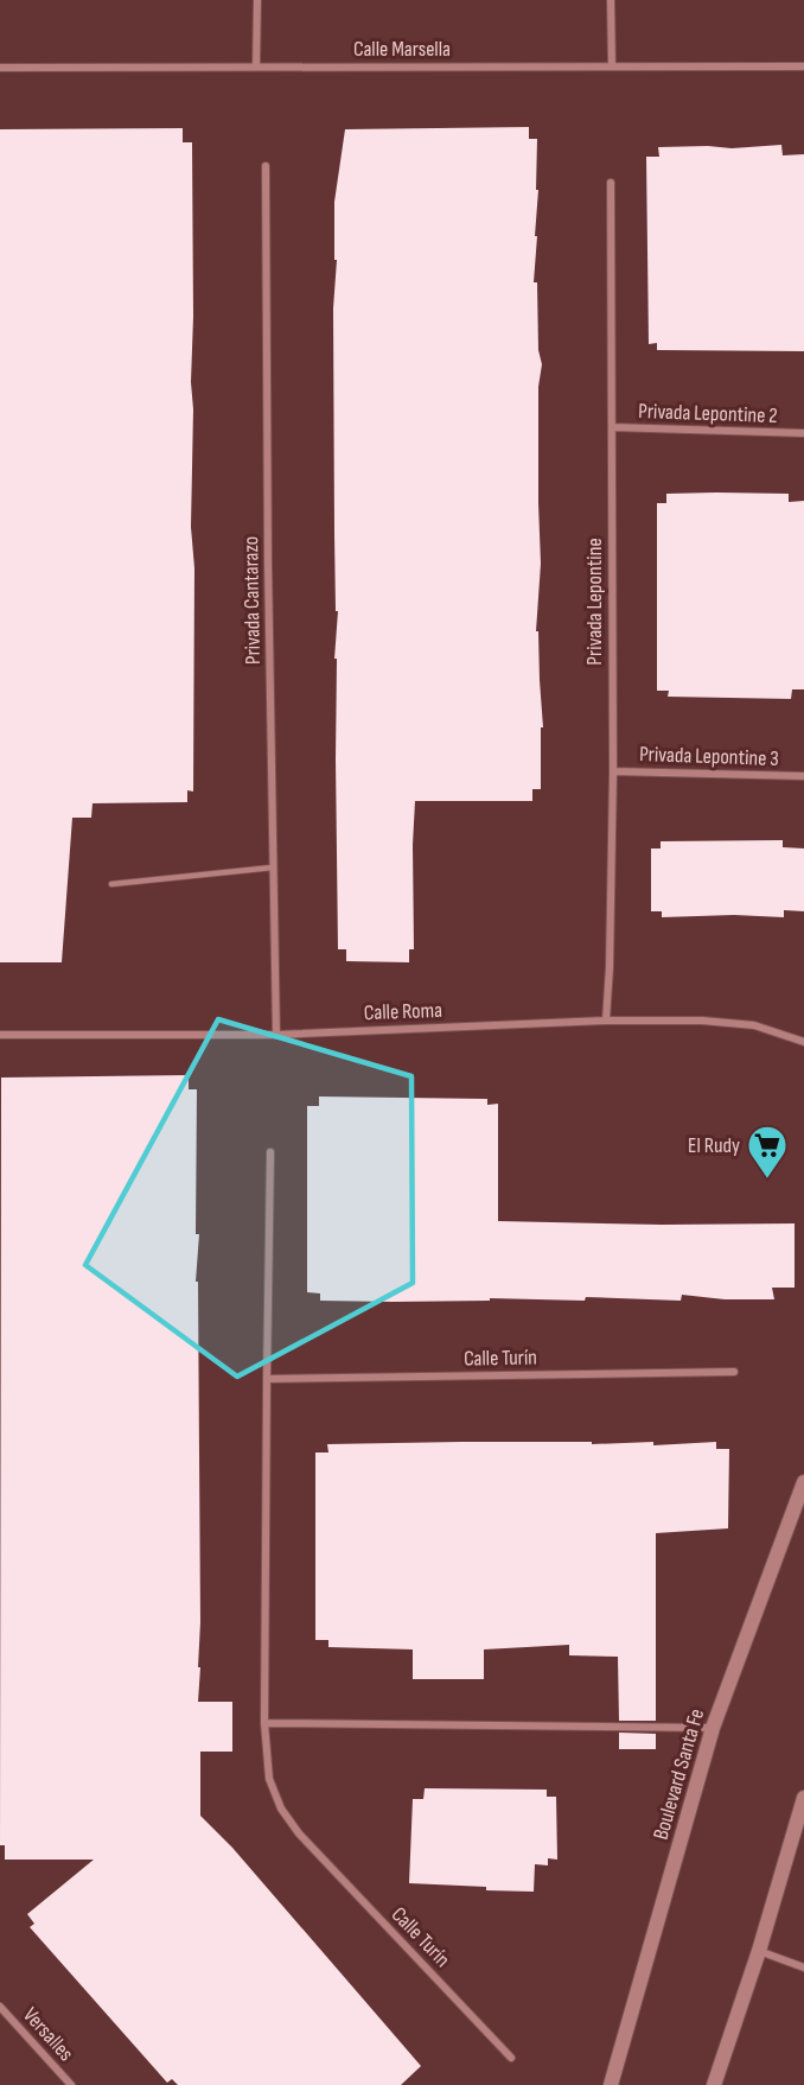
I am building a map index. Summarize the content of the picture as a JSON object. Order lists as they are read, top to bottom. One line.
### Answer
{"streets":{"main road":["Boulevard Santa Fe"],"street":["Calle Marsella","Privada Lepontine 2","Privada Cantarazo","Privada Lepontine","Privada Lepontine 3","Calle Roma","Calle Turín","Versalles"]},"crossings":[["Privada Lepontine 2","Privada Lepontine"],["Privada Cantarazo","Calle Roma"],["Privada Lepontine","Privada Lepontine 3"],["Privada Lepontine","Calle Roma"]],"places":{"supermarket":["El Rudy"]}}
